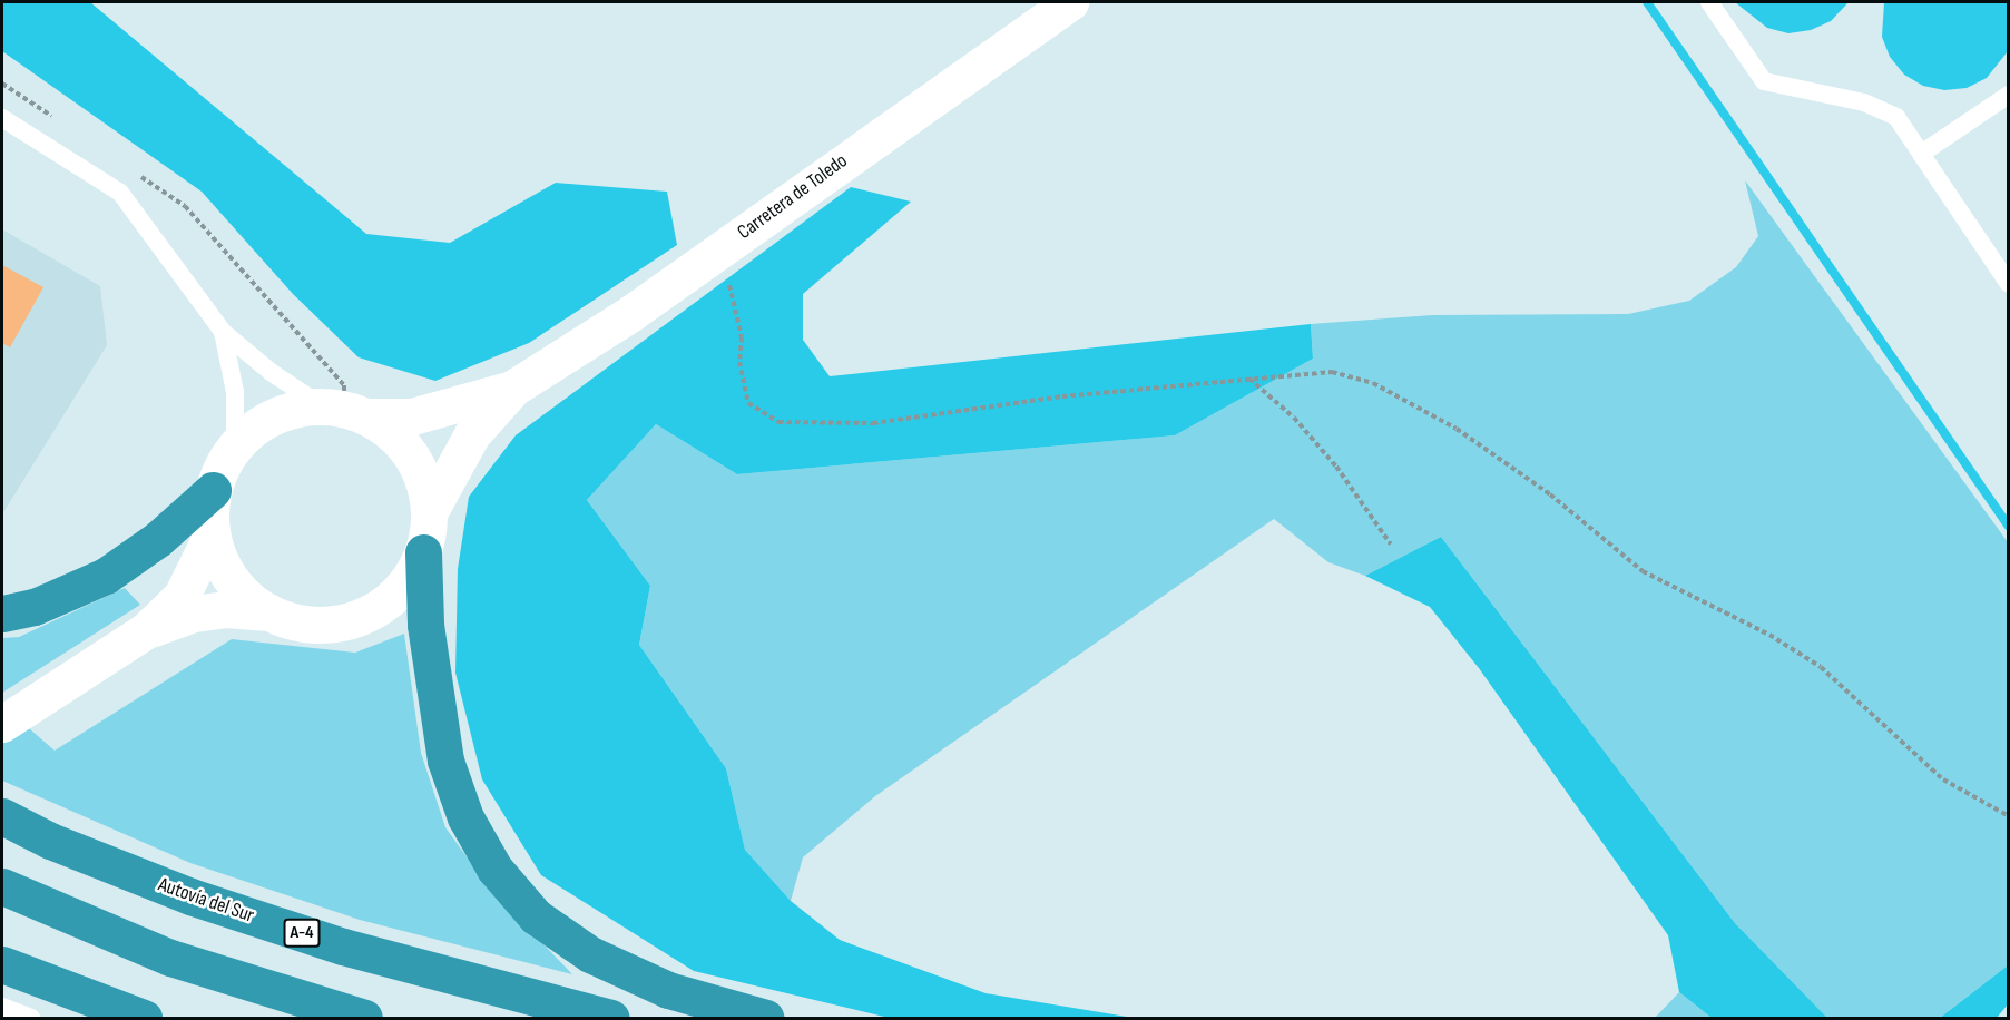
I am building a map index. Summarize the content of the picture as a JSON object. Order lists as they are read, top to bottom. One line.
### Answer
{"streets":{"highway":["Autovía del Sur","A-4"],"street":["Carretera de Toledo"]}}
